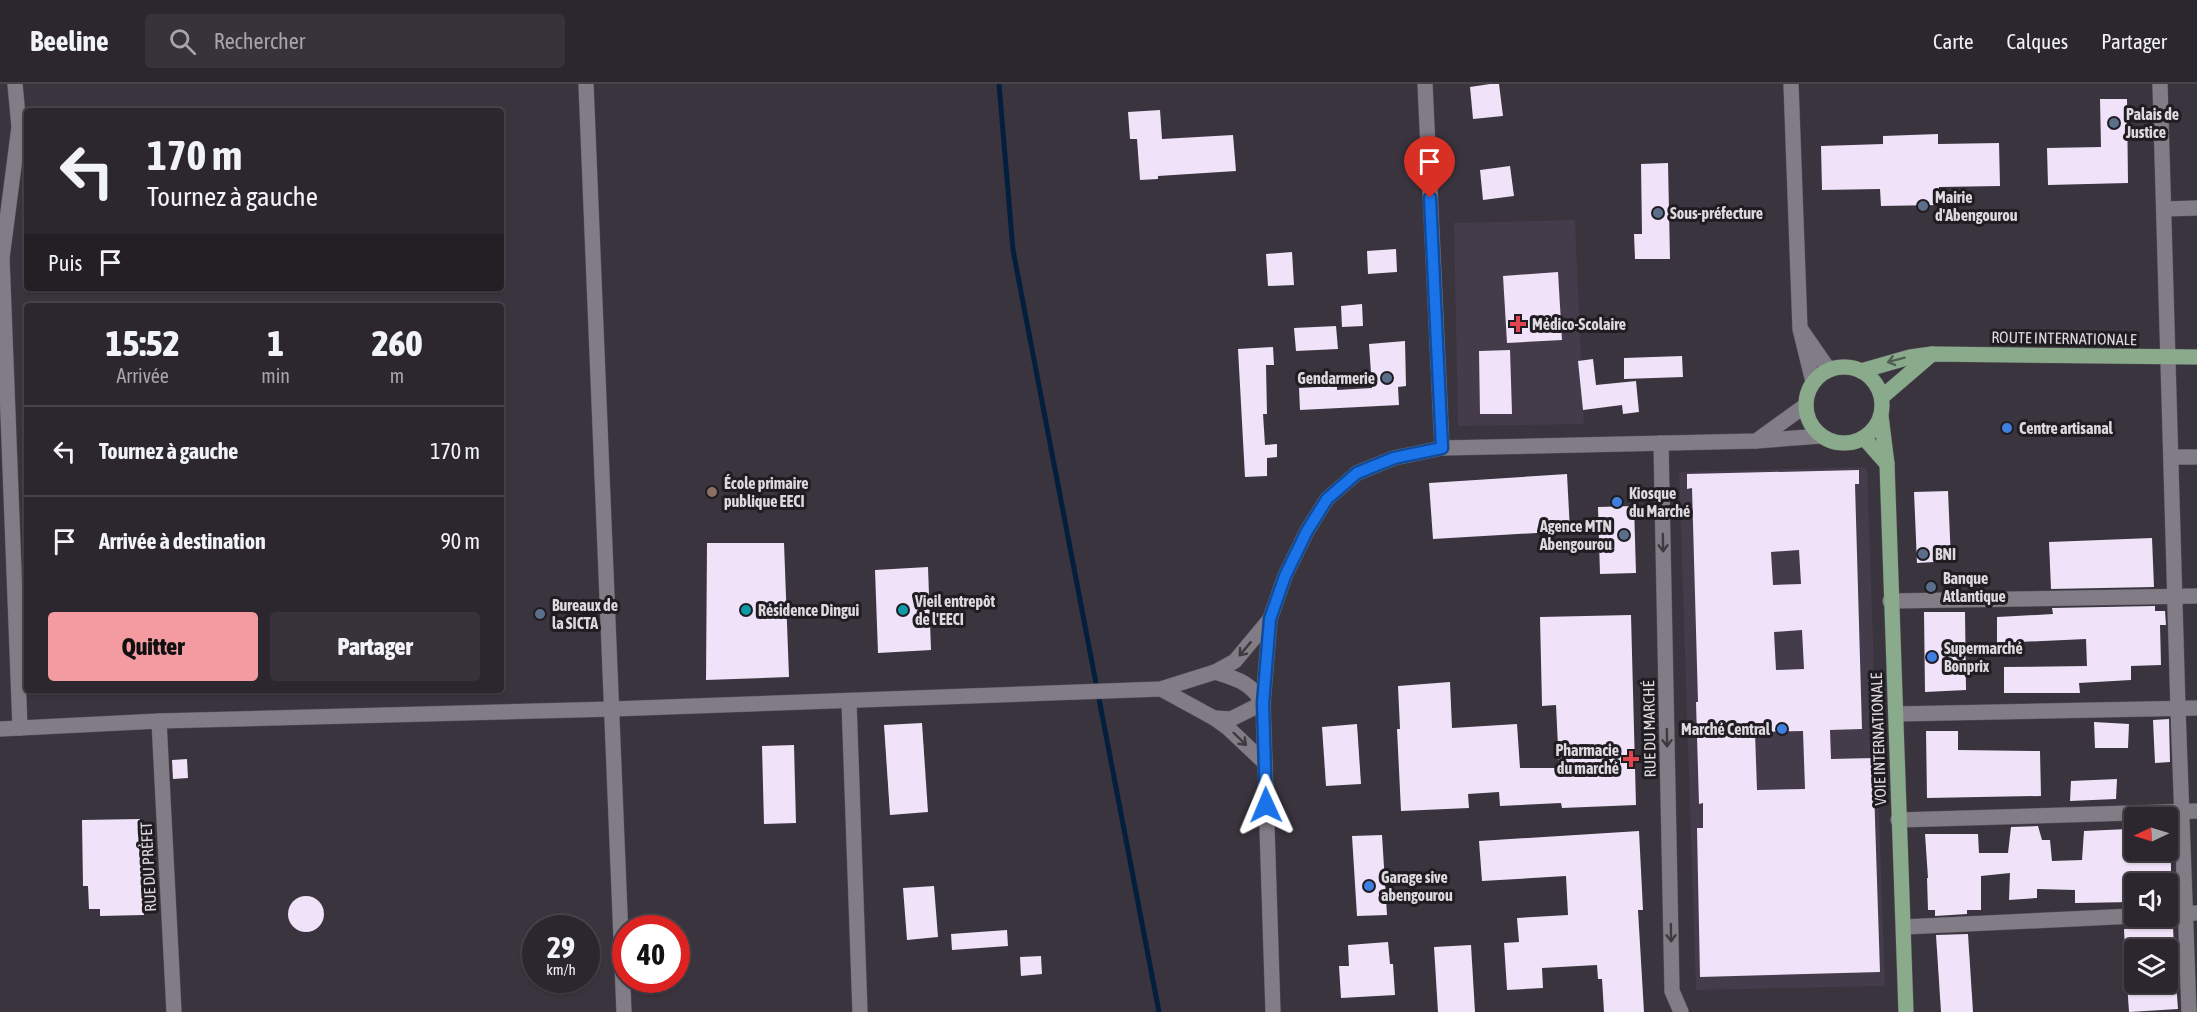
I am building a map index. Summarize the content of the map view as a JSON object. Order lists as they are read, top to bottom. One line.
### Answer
{"streets":{"main road":["ROUTE INTERNATIONALE","VOIE INTERNATIONALE"],"street":["RUE DU MARCHÉ","RUE DU PRÉFET"]},"crossings":[["ROUTE INTERNATIONALE","VOIE INTERNATIONALE"]],"one_way":["RUE DU MARCHÉ"],"places":{"other":["Palais de Justice","Mairie d'Abengourou","Sous-préfecture","Gendarmerie","Centre artisanal","École primaire publique EECI","Kiosque du Marché","Agence MTN Abengourou","BNI","Banque Atlantique","Résidence Dingui","Vieil entrepôt de l'EECI","Bureaux de la SICTA","Supermarché Bonprix","Marché Central","Garage sive abengourou"],"health":["Médico-Scolaire","Pharmacie du marché"]},"north":"left","page":{"header":"Beeline","search":"Rechercher","nav":["Carte","Calques","Partager"],"turn":["170 m","Tournez à gauche"],"then":"Puis","eta":["15:52","Arrivée","1","min","260","m"],"list":[{"name":"Tournez à gauche","value":"170 m"},{"name":"Arrivée à destination","value":"90 m"}],"buttons":["Quitter","Partager"],"speed":"29 km/h","limit":"40"}}
